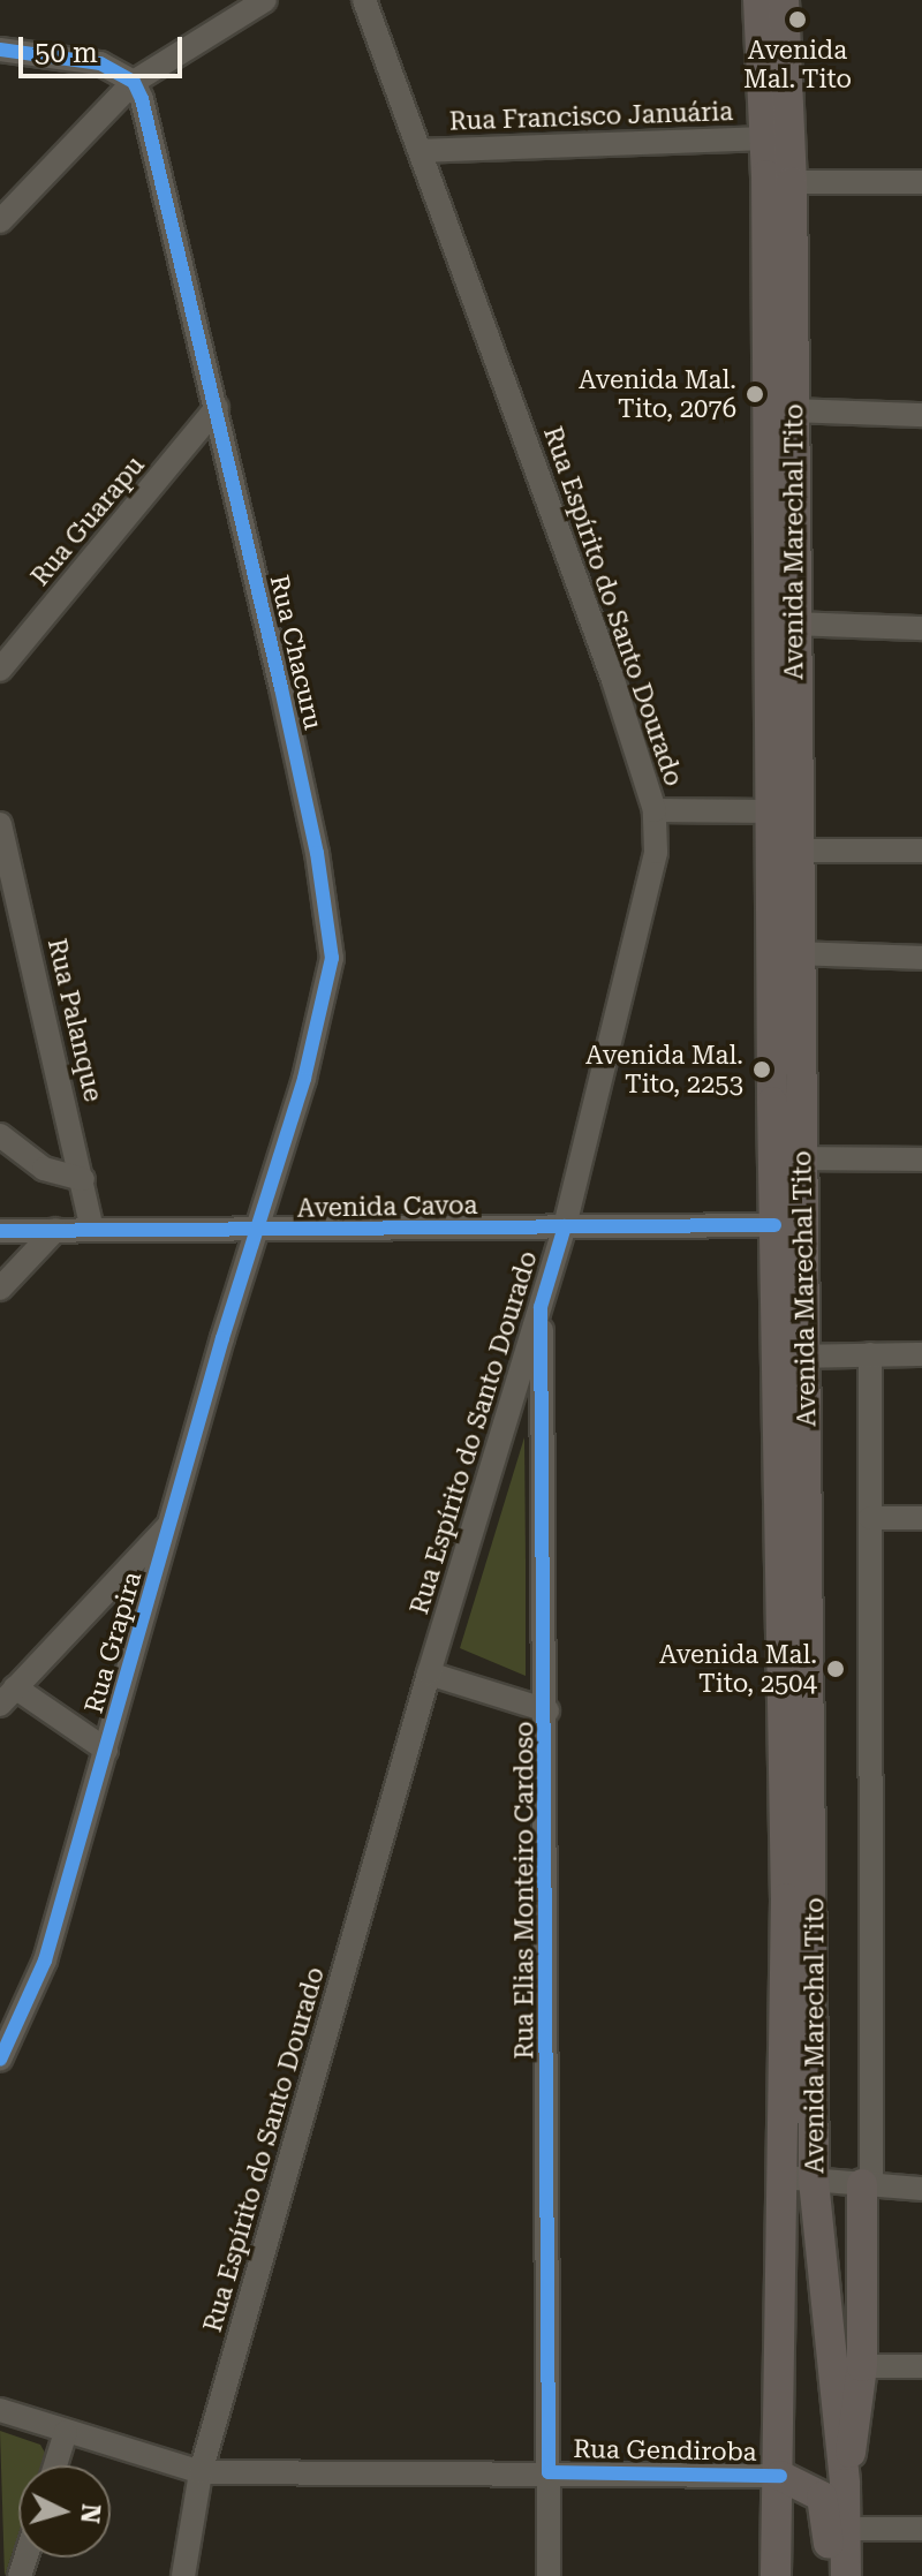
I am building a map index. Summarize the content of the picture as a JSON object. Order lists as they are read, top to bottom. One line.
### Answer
{"streets":{"main road":["Avenida Marechal Tito"],"street":["Rua Francisco Januária","Rua Guarapu","Rua Espírito do Santo Dourado","Rua Chacuru","Rua Palanque","Avenida Cavoa","Rua Grapira","Rua Elias Monteiro Cardoso","Rua Gendiroba"]},"crossings":[["Rua Francisco Januária","Avenida Marechal Tito"],["Rua Francisco Januária","Rua Espírito do Santo Dourado"],["Rua Guarapu","Rua Chacuru"],["Avenida Marechal Tito","Avenida Cavoa"],["Avenida Marechal Tito","Rua Gendiroba"],["Rua Espírito do Santo Dourado","Avenida Cavoa"],["Rua Espírito do Santo Dourado","Rua Elias Monteiro Cardoso"],["Rua Espírito do Santo Dourado","Rua Gendiroba"],["Rua Chacuru","Avenida Cavoa"],["Rua Chacuru","Rua Grapira"],["Rua Palanque","Avenida Cavoa"],["Avenida Cavoa","Rua Grapira"],["Rua Elias Monteiro Cardoso","Rua Gendiroba"]],"places":["Avenida Mal. Tito","Avenida Mal. Tito, 2076","Avenida Mal. Tito, 2253","Avenida Mal. Tito, 2504"],"scale_bar":"50 m","north":"right"}
